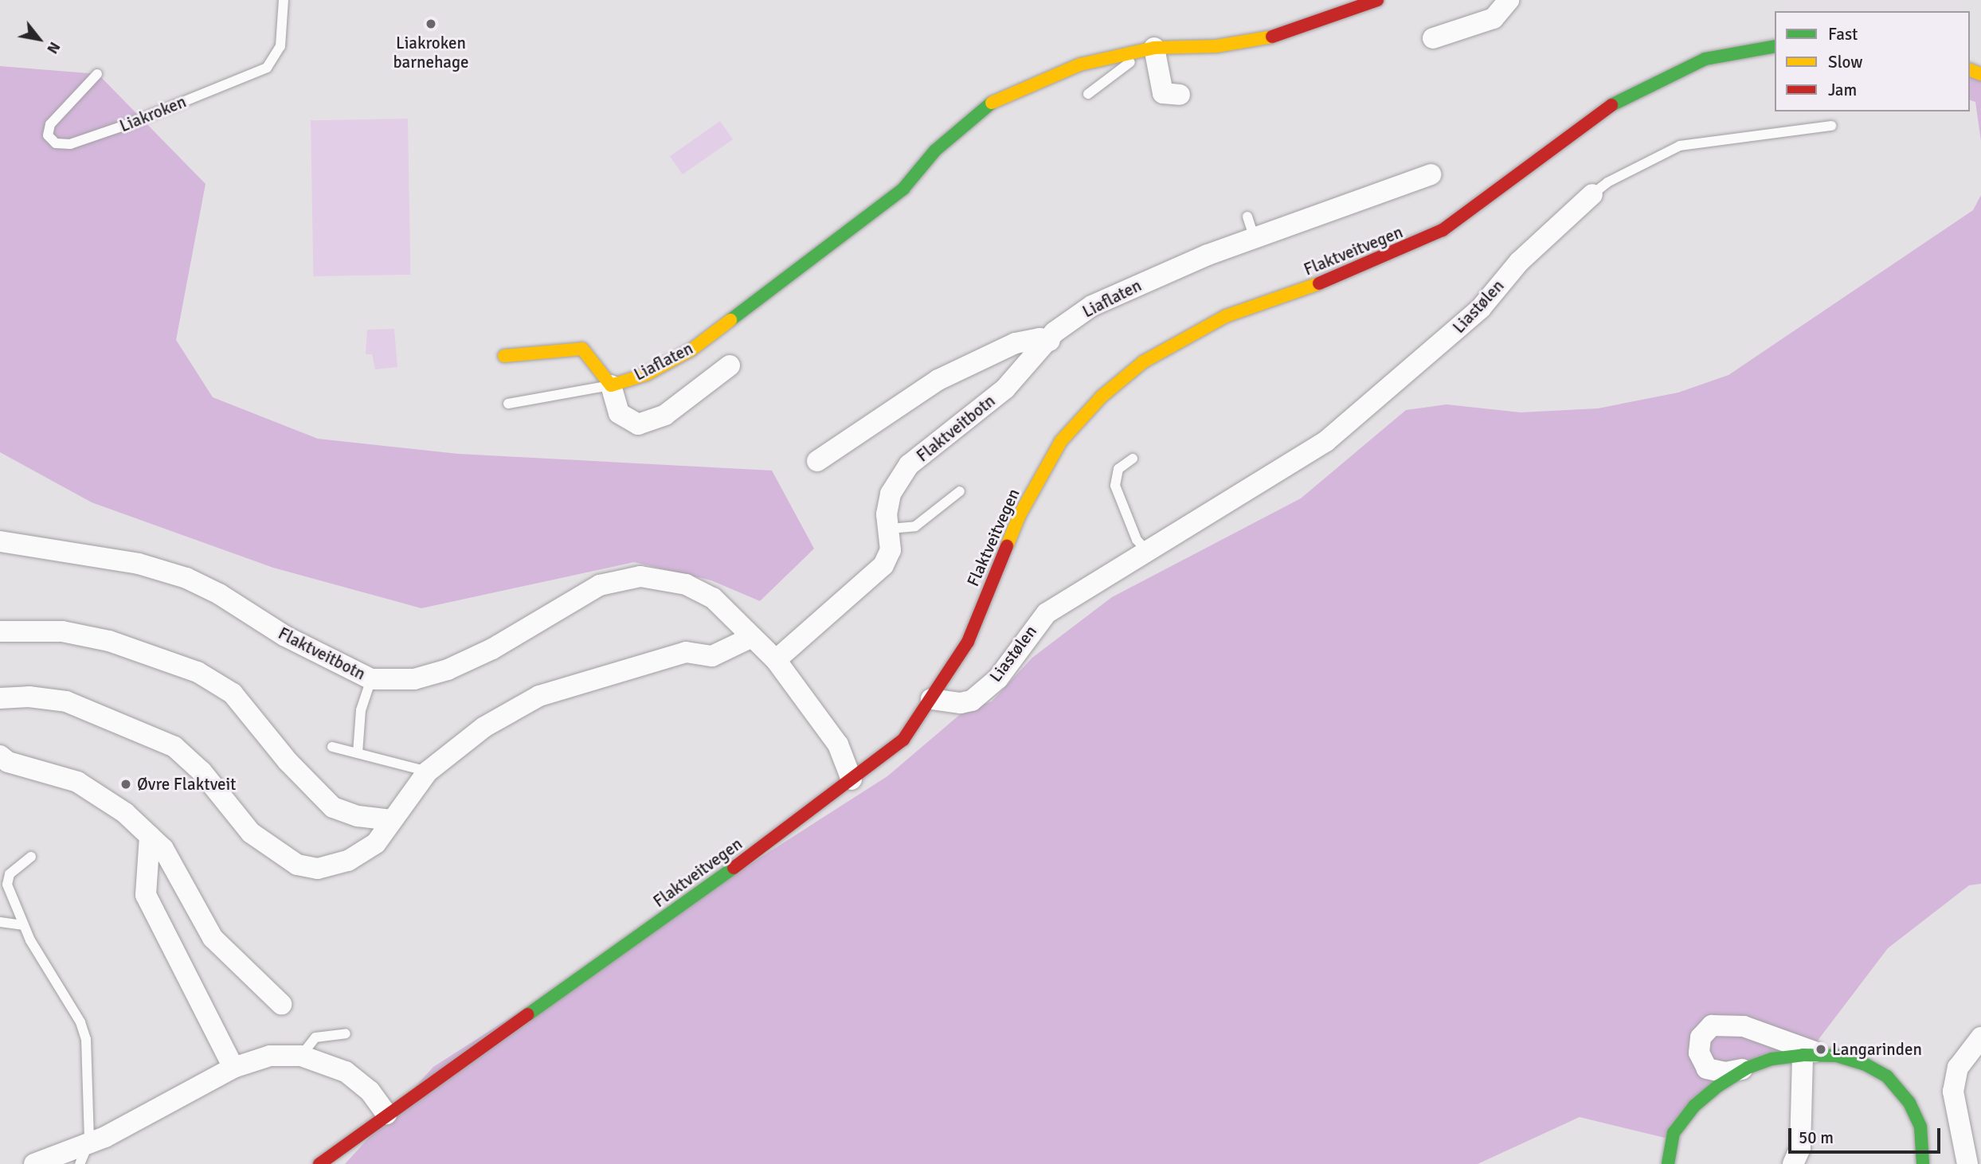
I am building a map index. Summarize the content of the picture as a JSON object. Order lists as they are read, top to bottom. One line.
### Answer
{"streets":{"main road":["Flaktveitvegen","Liaflaten"],"street":["Liastølen","Flaktveitbotn"],"lane":["Liakroken"]},"crossings":[["Flaktveitvegen","Liastølen"],["Flaktveitvegen","Flaktveitbotn"],["Liaflaten","Flaktveitbotn"]],"places":["Liakroken barnehage","Øvre Flaktveit","Langarinden"],"legend":["Fast","Slow","Jam"],"scale_bar":"50 m","north":"bottom right"}
